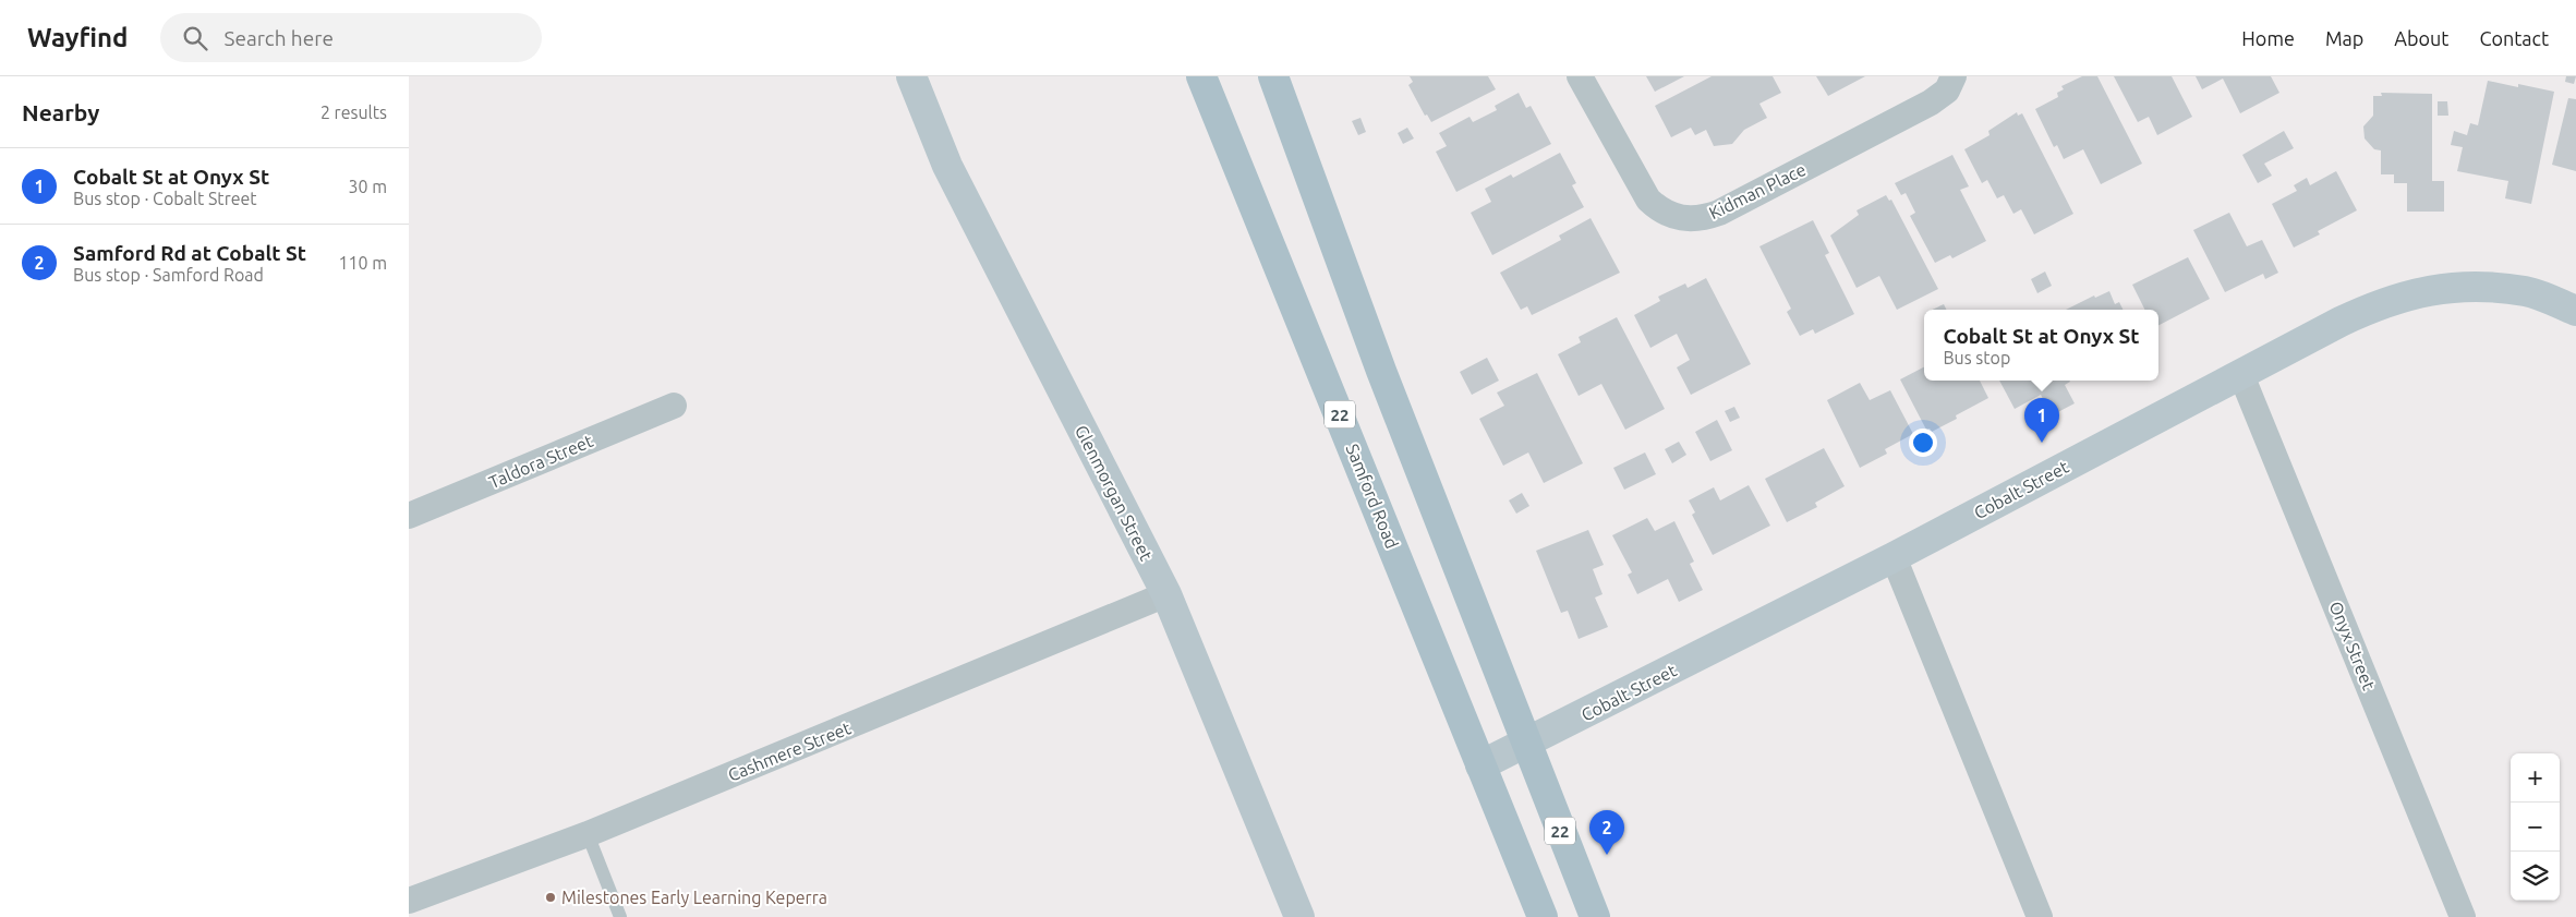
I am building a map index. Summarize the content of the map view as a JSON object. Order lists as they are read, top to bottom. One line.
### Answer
{"streets":{"main road":["22","Samford Road"],"street":["Kidman Place","Taldora Street","Cobalt Street","Glenmorgan Street","Onyx Street","Cashmere Street"]},"crossings":[["22","Cobalt Street"],["Cobalt Street","Samford Road"],["Cobalt Street","Onyx Street"],["Glenmorgan Street","Cashmere Street"]],"places":["Milestones Early Learning Keperra"],"page":{"header":"Wayfind","search":"Search here","nav":["Home","Map","About","Contact"],"heading":["Nearby","2 results"],"list":[{"mark":"1","name":"Cobalt St at Onyx St","note":"Bus stop · Cobalt Street","value":"30 m"},{"mark":"2","name":"Samford Rd at Cobalt St","note":"Bus stop · Samford Road","value":"110 m"}],"popup":["Cobalt St at Onyx St","Bus stop"],"pins":["1","2"],"map_buttons":["+","−"]}}
